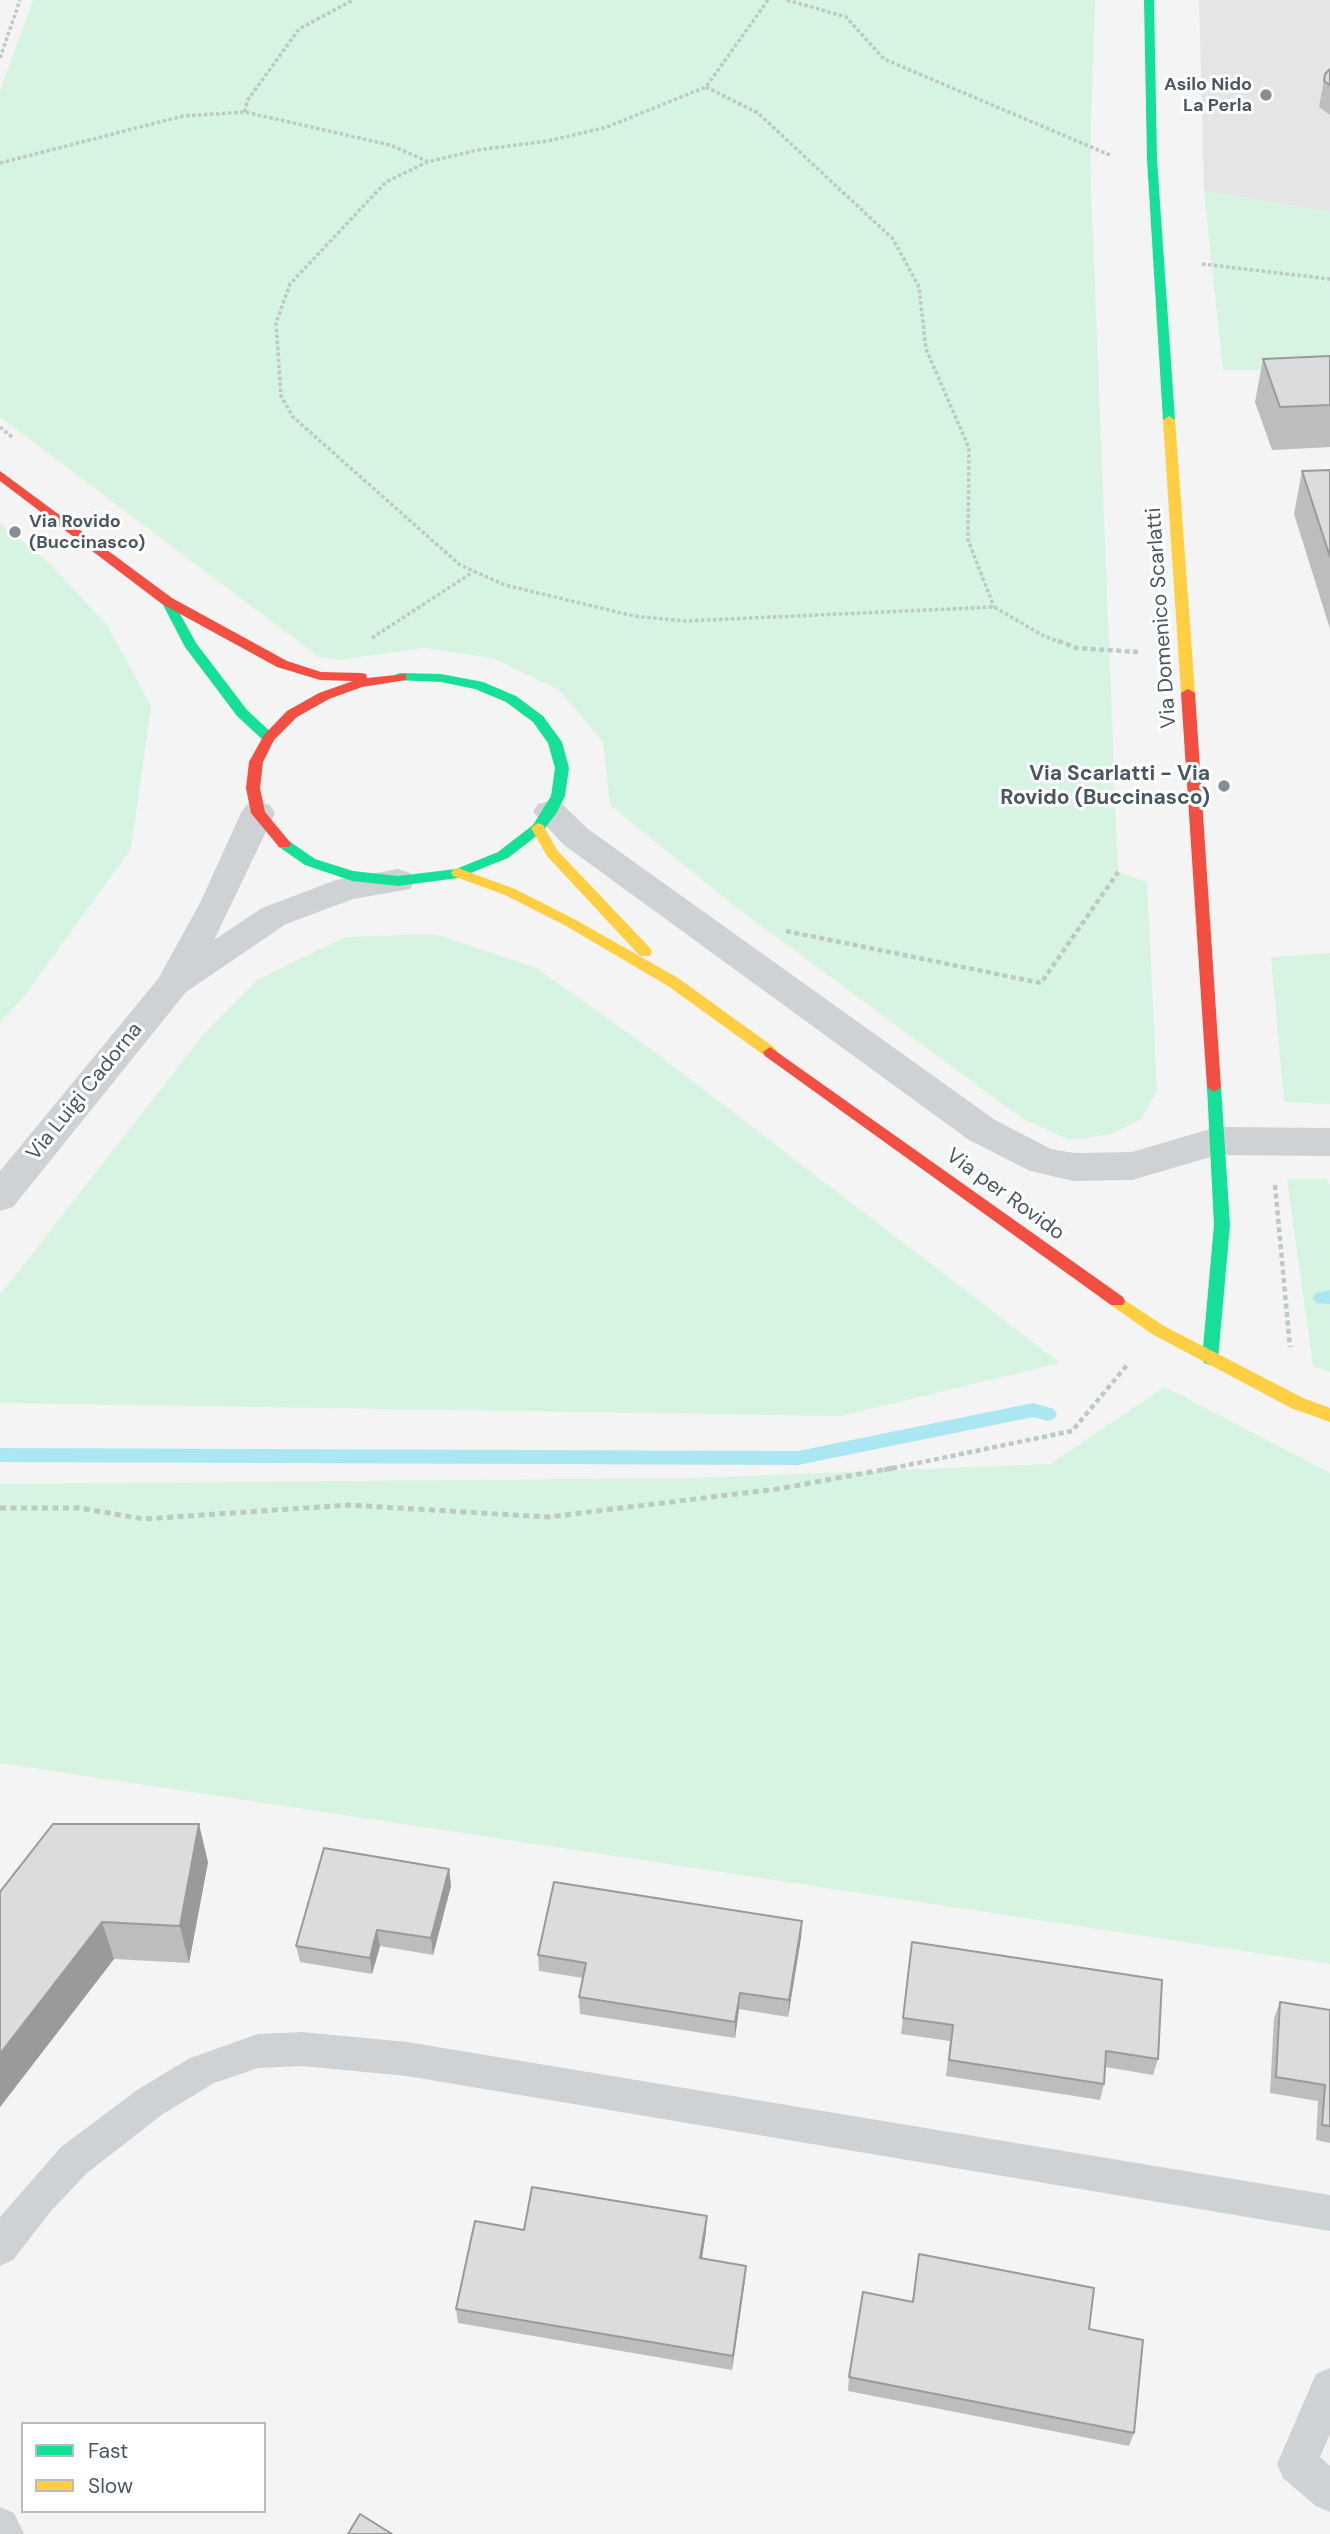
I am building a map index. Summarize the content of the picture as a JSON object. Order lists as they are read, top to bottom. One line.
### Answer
{"streets":{"street":["Via Domenico Scarlatti","Via Luigi Cadorna","Via per Rovido"]},"crossings":[["Via Domenico Scarlatti","Via per Rovido"]],"places":["Asilo Nido La Perla","Via Rovido (Buccinasco)","Via Scarlatti - Via Rovido (Buccinasco)"],"legend":["Fast","Slow"]}
